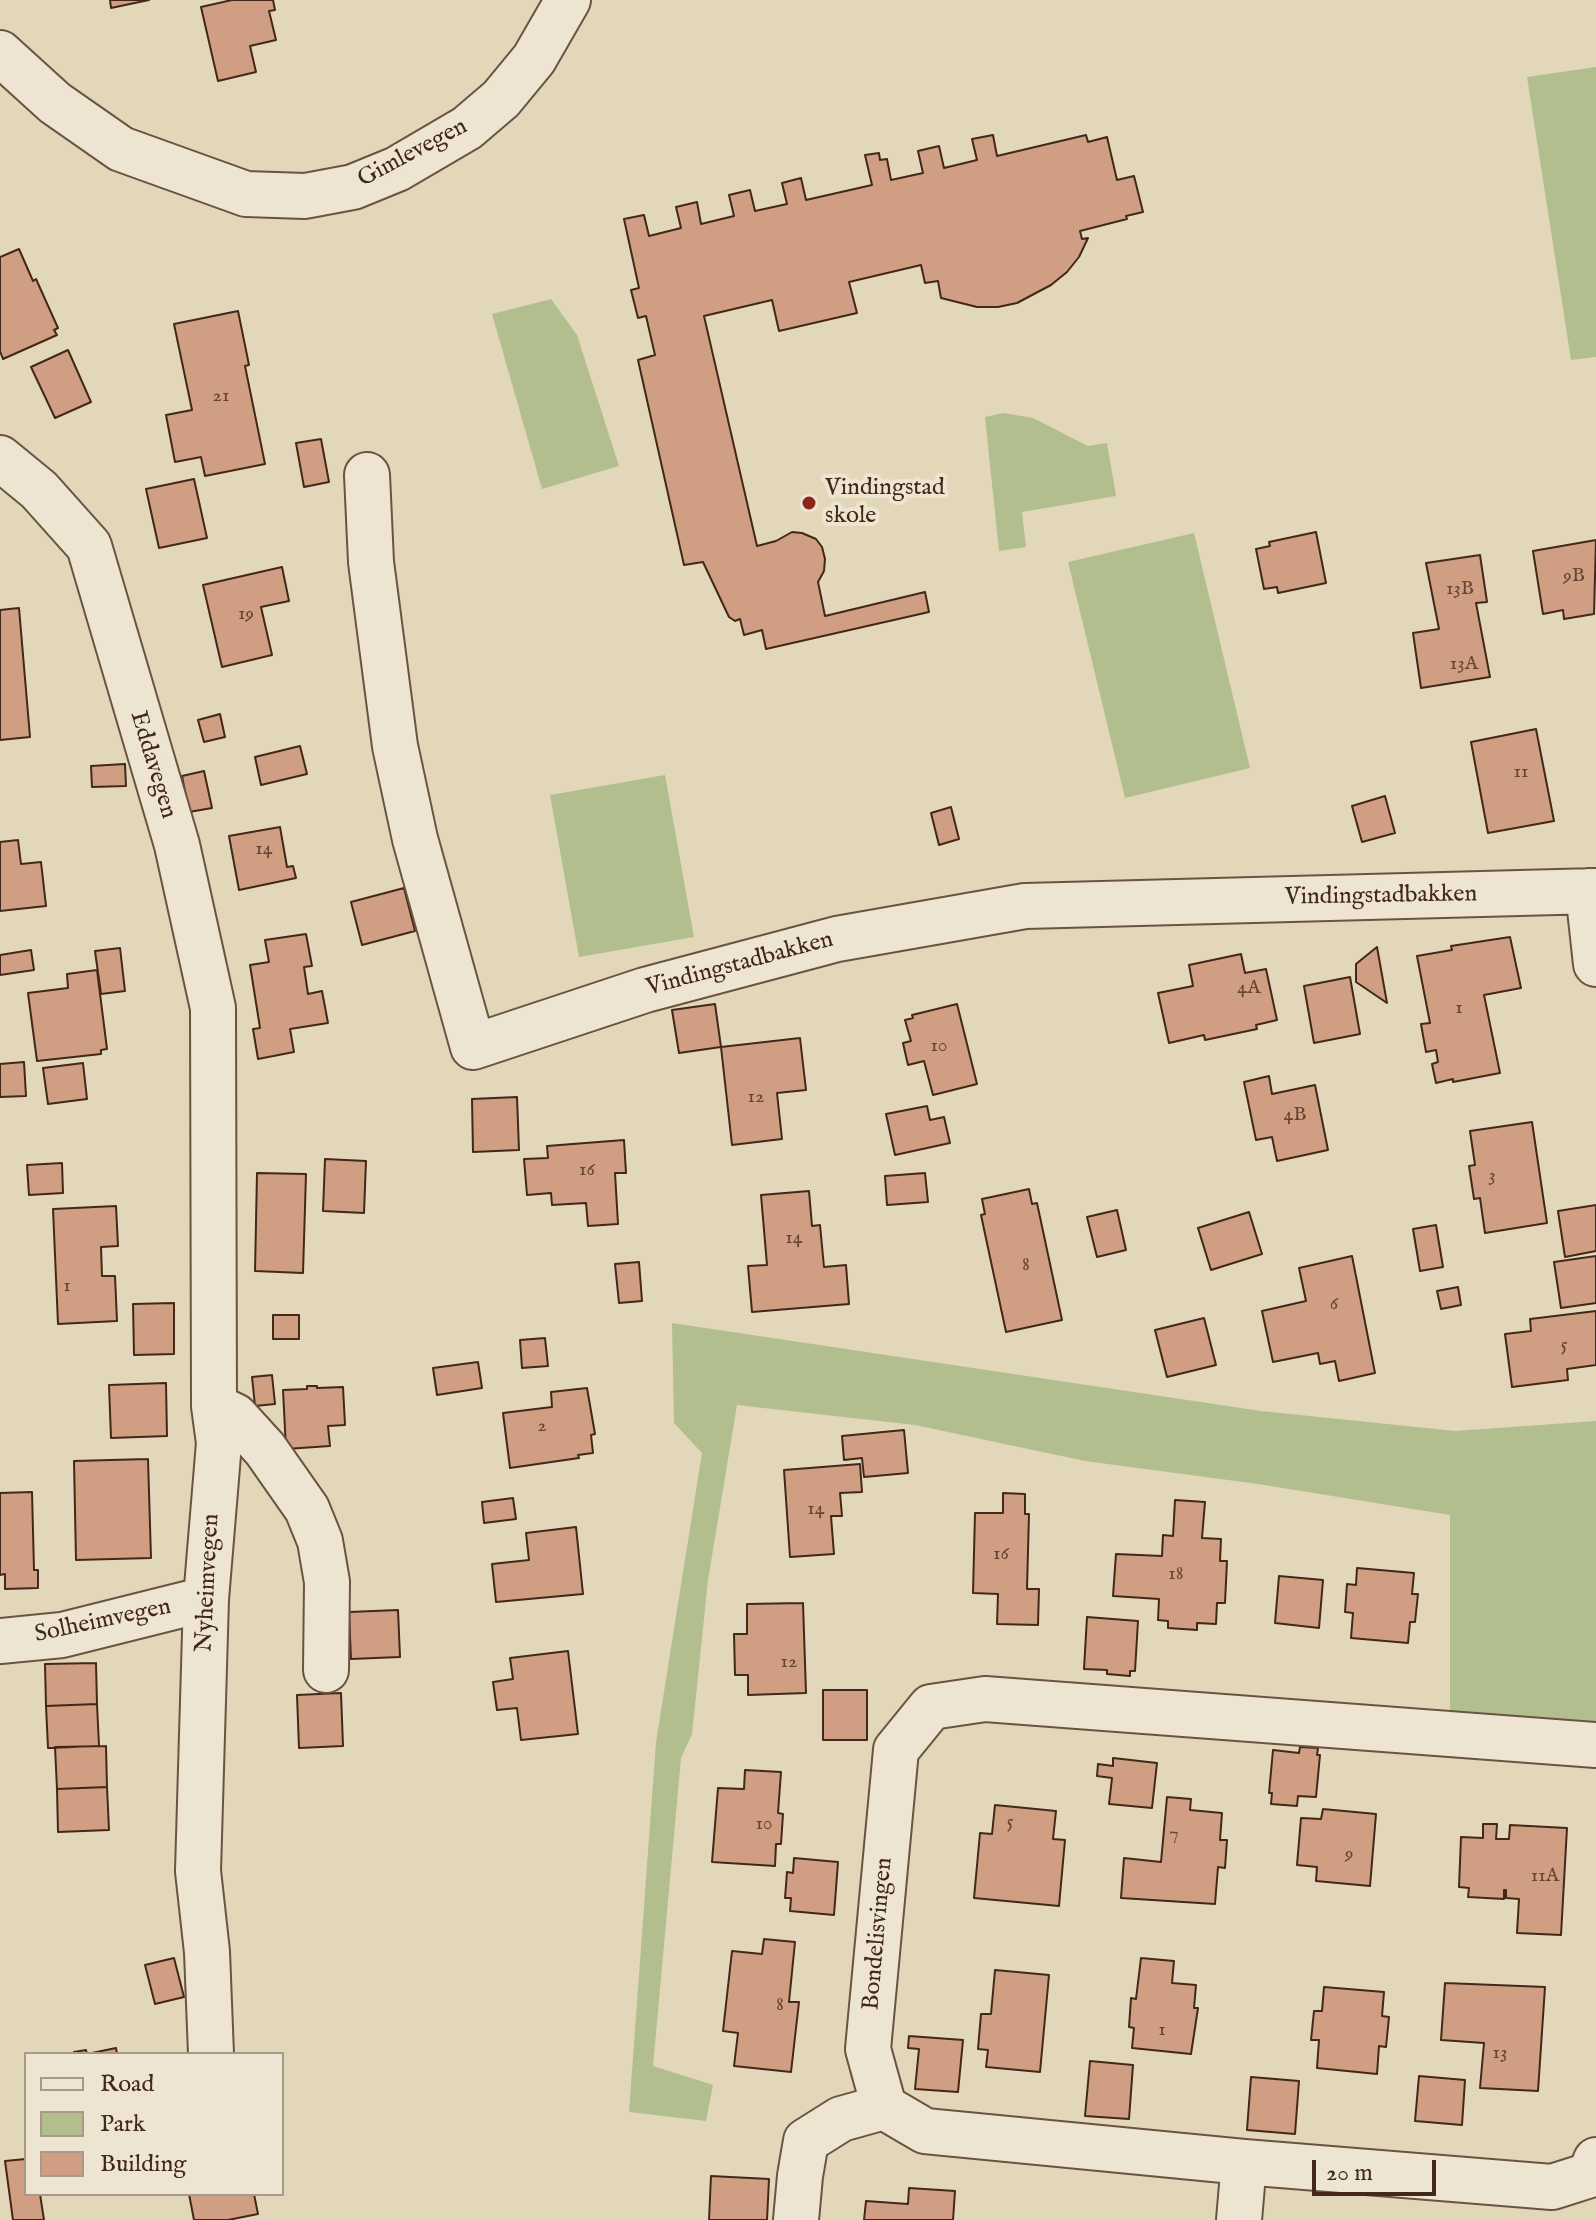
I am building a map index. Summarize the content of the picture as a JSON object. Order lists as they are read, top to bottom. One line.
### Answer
{"streets":{"street":["Gimlevegen","Eddavegen","Vindingstadbakken","Nyheimvegen","Solheimvegen","Bondelisvingen"]},"crossings":[["Eddavegen","Nyheimvegen"],["Nyheimvegen","Solheimvegen"]],"places":["Vindingstad skole"],"house_numbers":["21","9B","13B","19","13A","11","14","4A","1","10","12","4B","16","3","14","8","1","6","5","2","14","16","18","12","5","10","7","9","11A","8","1","13"],"legend":["Road","Park","Building"],"scale_bar":"20 m"}
